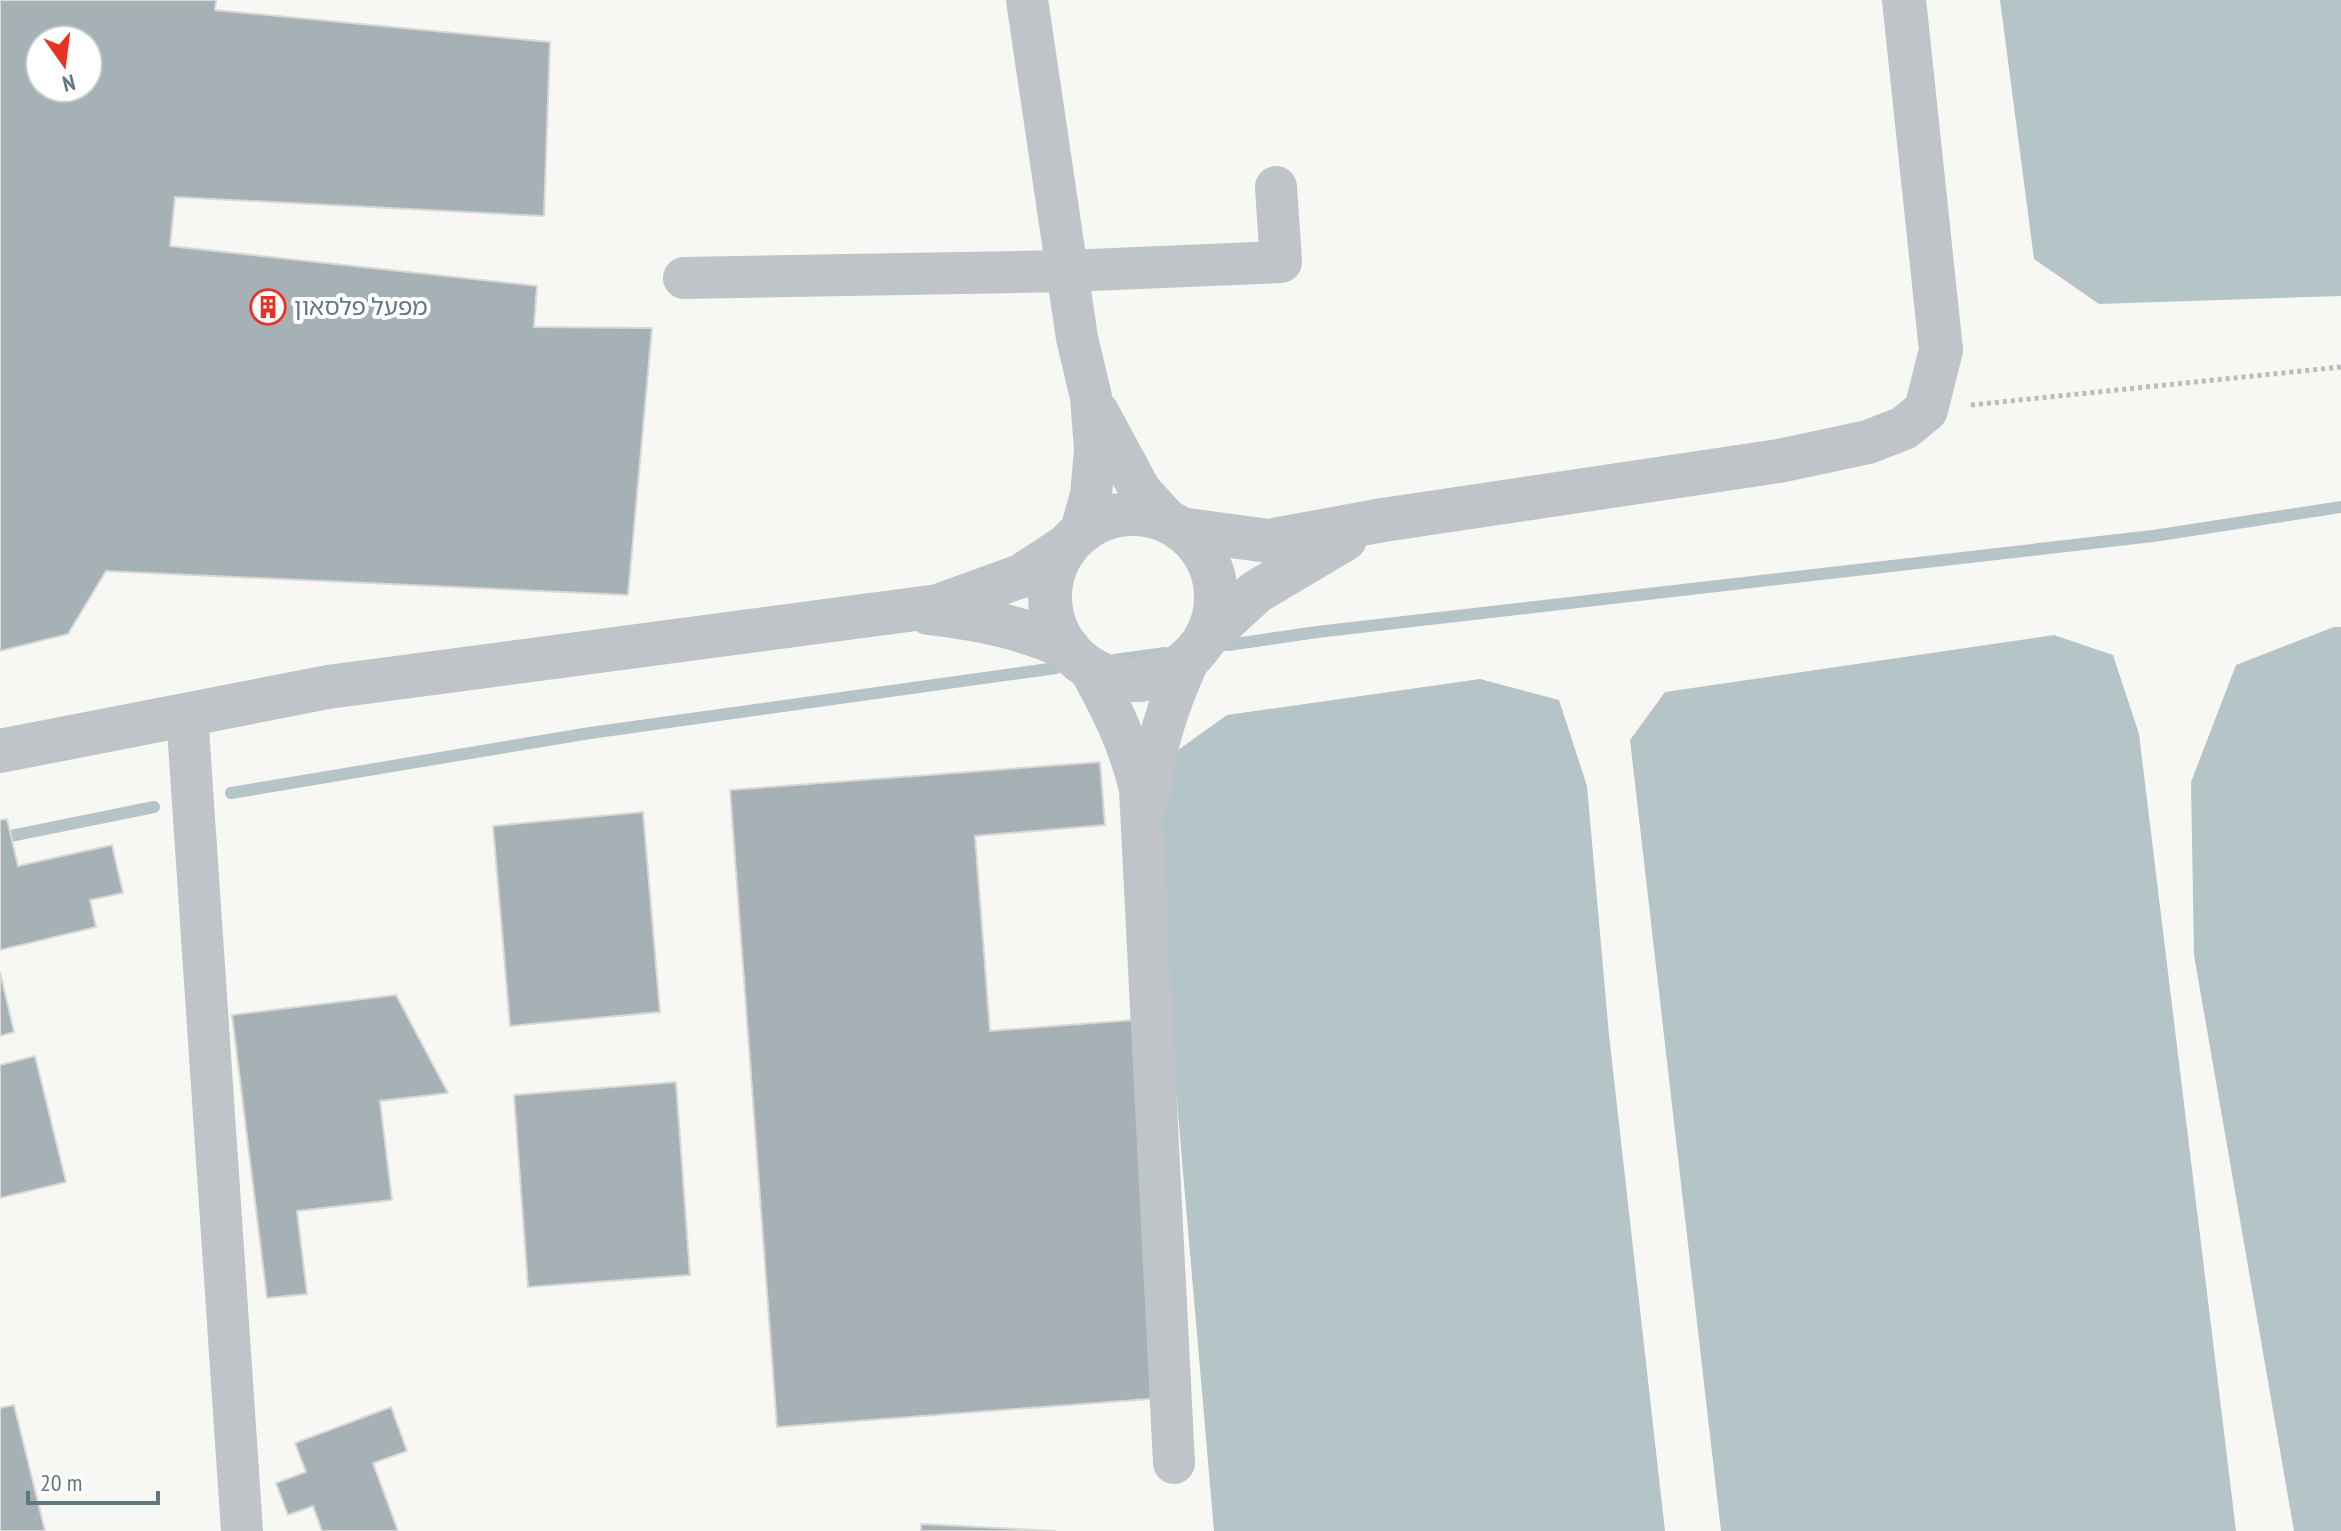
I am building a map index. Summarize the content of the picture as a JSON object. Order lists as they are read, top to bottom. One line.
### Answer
{"places":{"building":["מפעל פלסאון"]},"scale_bar":"20 m","north":"bottom"}
